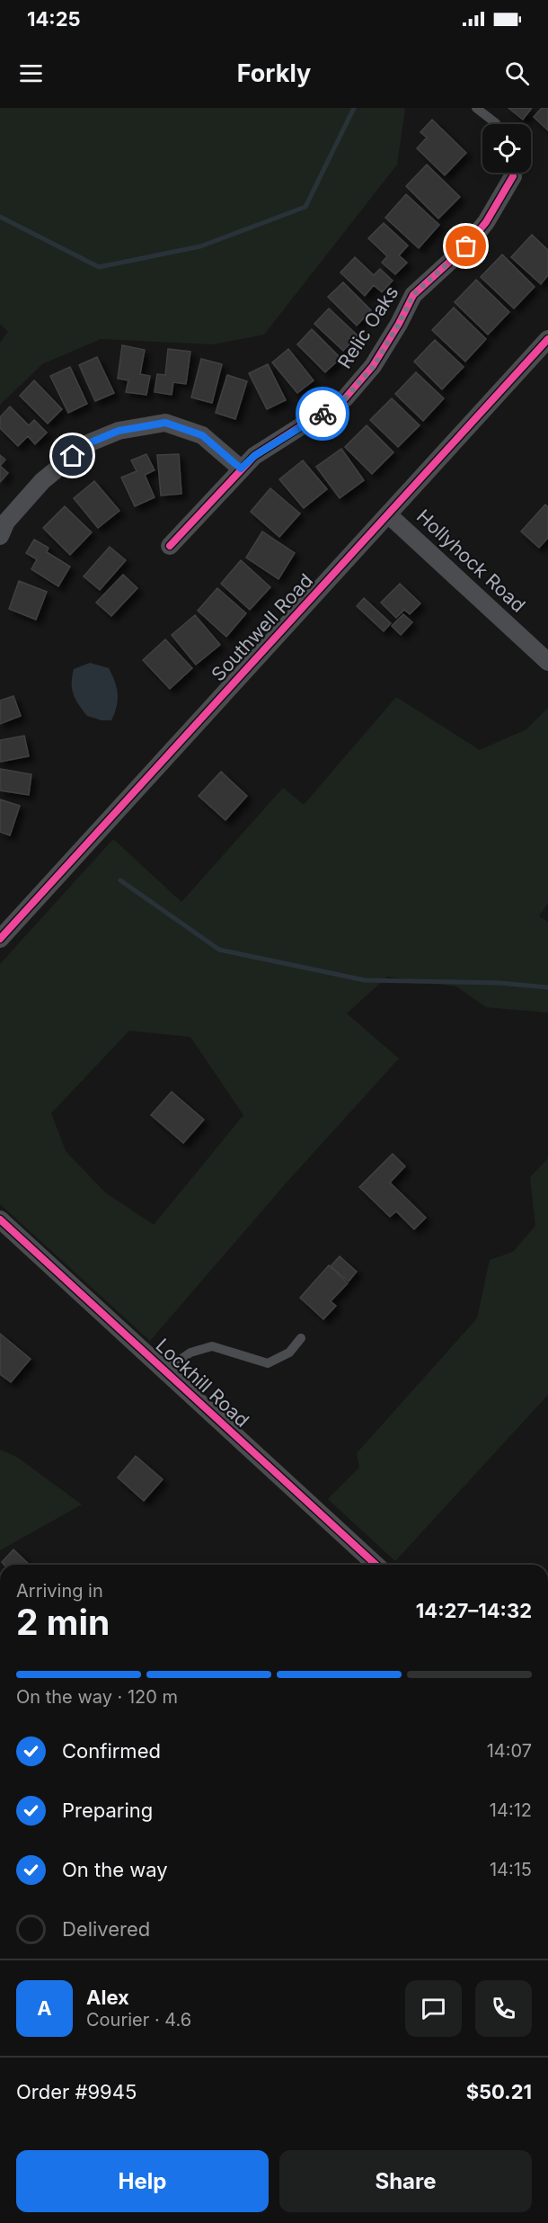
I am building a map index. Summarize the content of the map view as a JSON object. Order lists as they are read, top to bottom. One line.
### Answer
{"streets":{"street":["Relic Oaks","Hollyhock Road","Southwell Road","Lockhill Road"]},"crossings":[["Hollyhock Road","Southwell Road"]],"page":{"status":"14:25","header":"Forkly","heading":["2 min","Arriving in","14:27–14:32"],"panel":["Alex","Courier · 4.6","Order #9945","$50.21"],"bar":"On the way · 120 m","list":[["Confirmed","14:07"],["Preparing","14:12"],["On the way","14:15"],"Delivered"],"round":"A","buttons":["Help","Share"]}}
